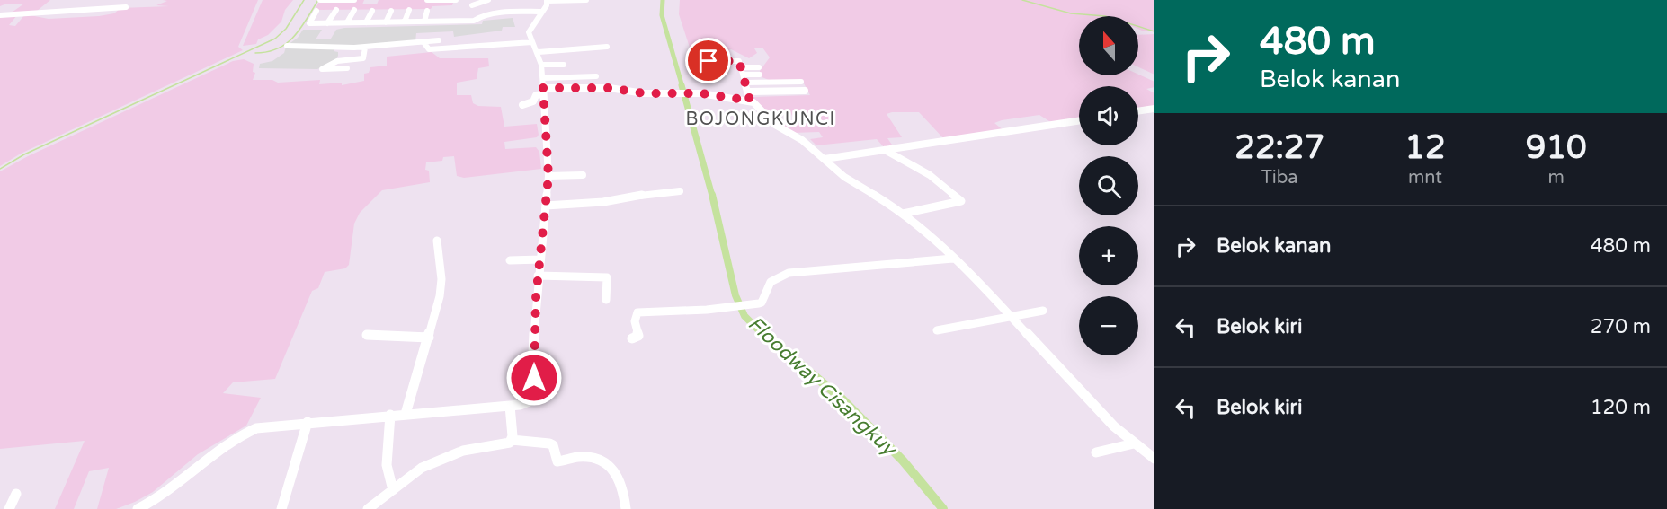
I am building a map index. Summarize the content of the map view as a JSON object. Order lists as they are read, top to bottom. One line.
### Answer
{"districts":["BOJONGKUNCI"],"water":["Floodway Cisangkuy"],"north":"top","page":{"turn":["480 m","Belok kanan"],"map_buttons":["+","−"],"eta":["22:27","Tiba","12","mnt","910","m"],"list":[{"name":"Belok kanan","value":"480 m"},{"name":"Belok kiri","value":"270 m"},{"name":"Belok kiri","value":"120 m"}]}}
